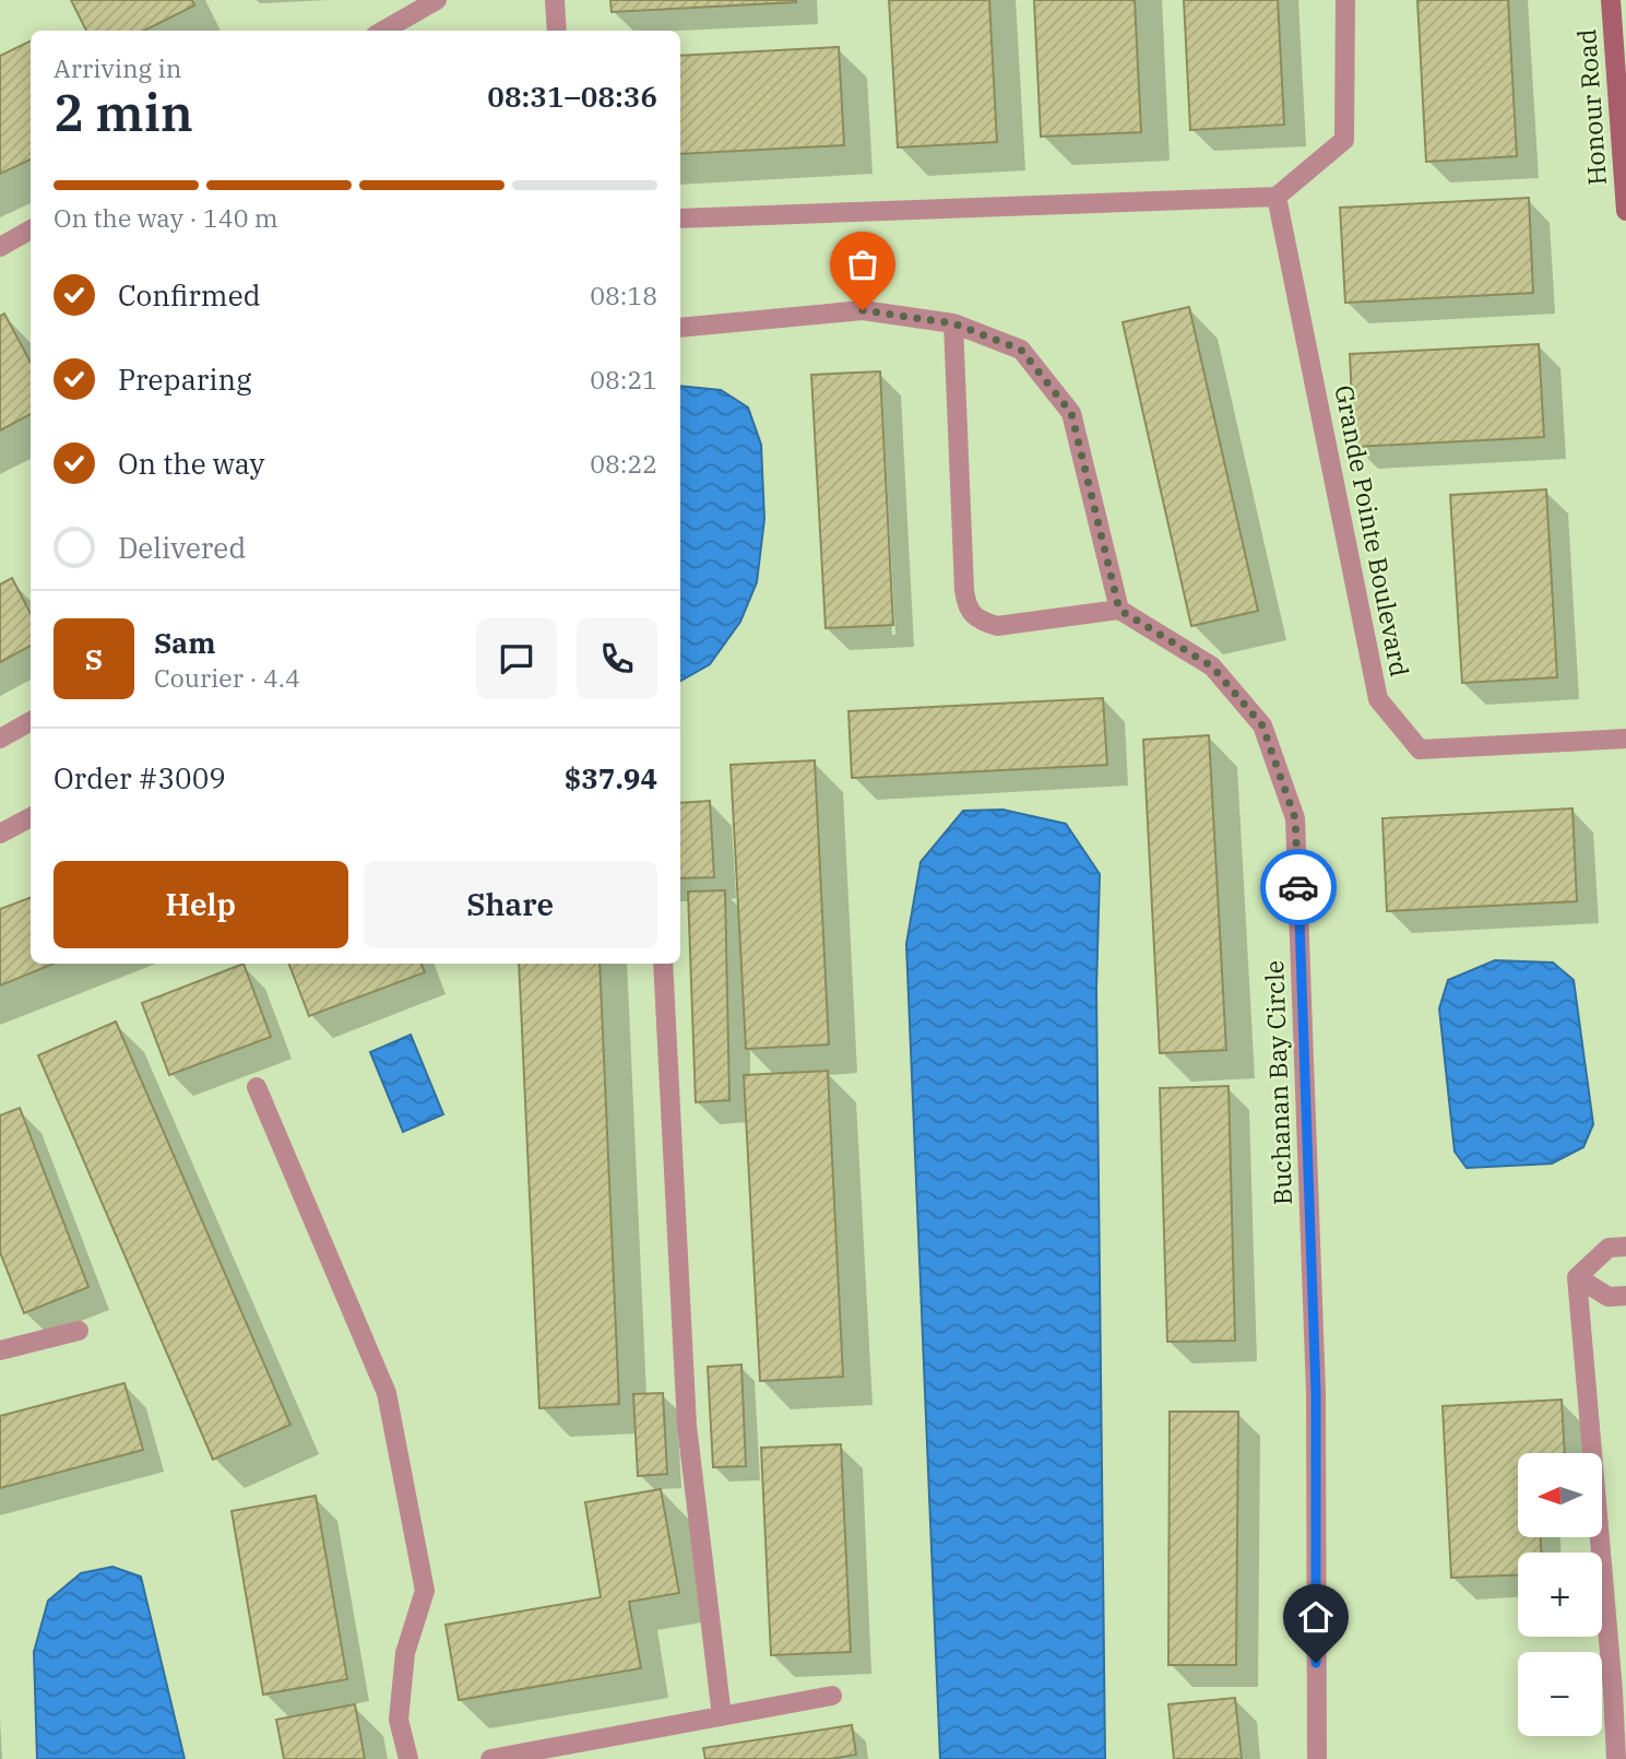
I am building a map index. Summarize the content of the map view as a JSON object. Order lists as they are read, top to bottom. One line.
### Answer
{"streets":{"street":["Honour Road","Grande Pointe Boulevard","Buchanan Bay Circle"]},"north":"left","page":{"heading":["2 min","Arriving in","08:31–08:36"],"panel":["Sam","Courier · 4.4","Order #3009","$37.94"],"bar":"On the way · 140 m","list":[["Confirmed","08:18"],["Preparing","08:21"],["On the way","08:22"],"Delivered"],"round":"S","buttons":["Help","Share"],"map_buttons":["+","−"]}}
